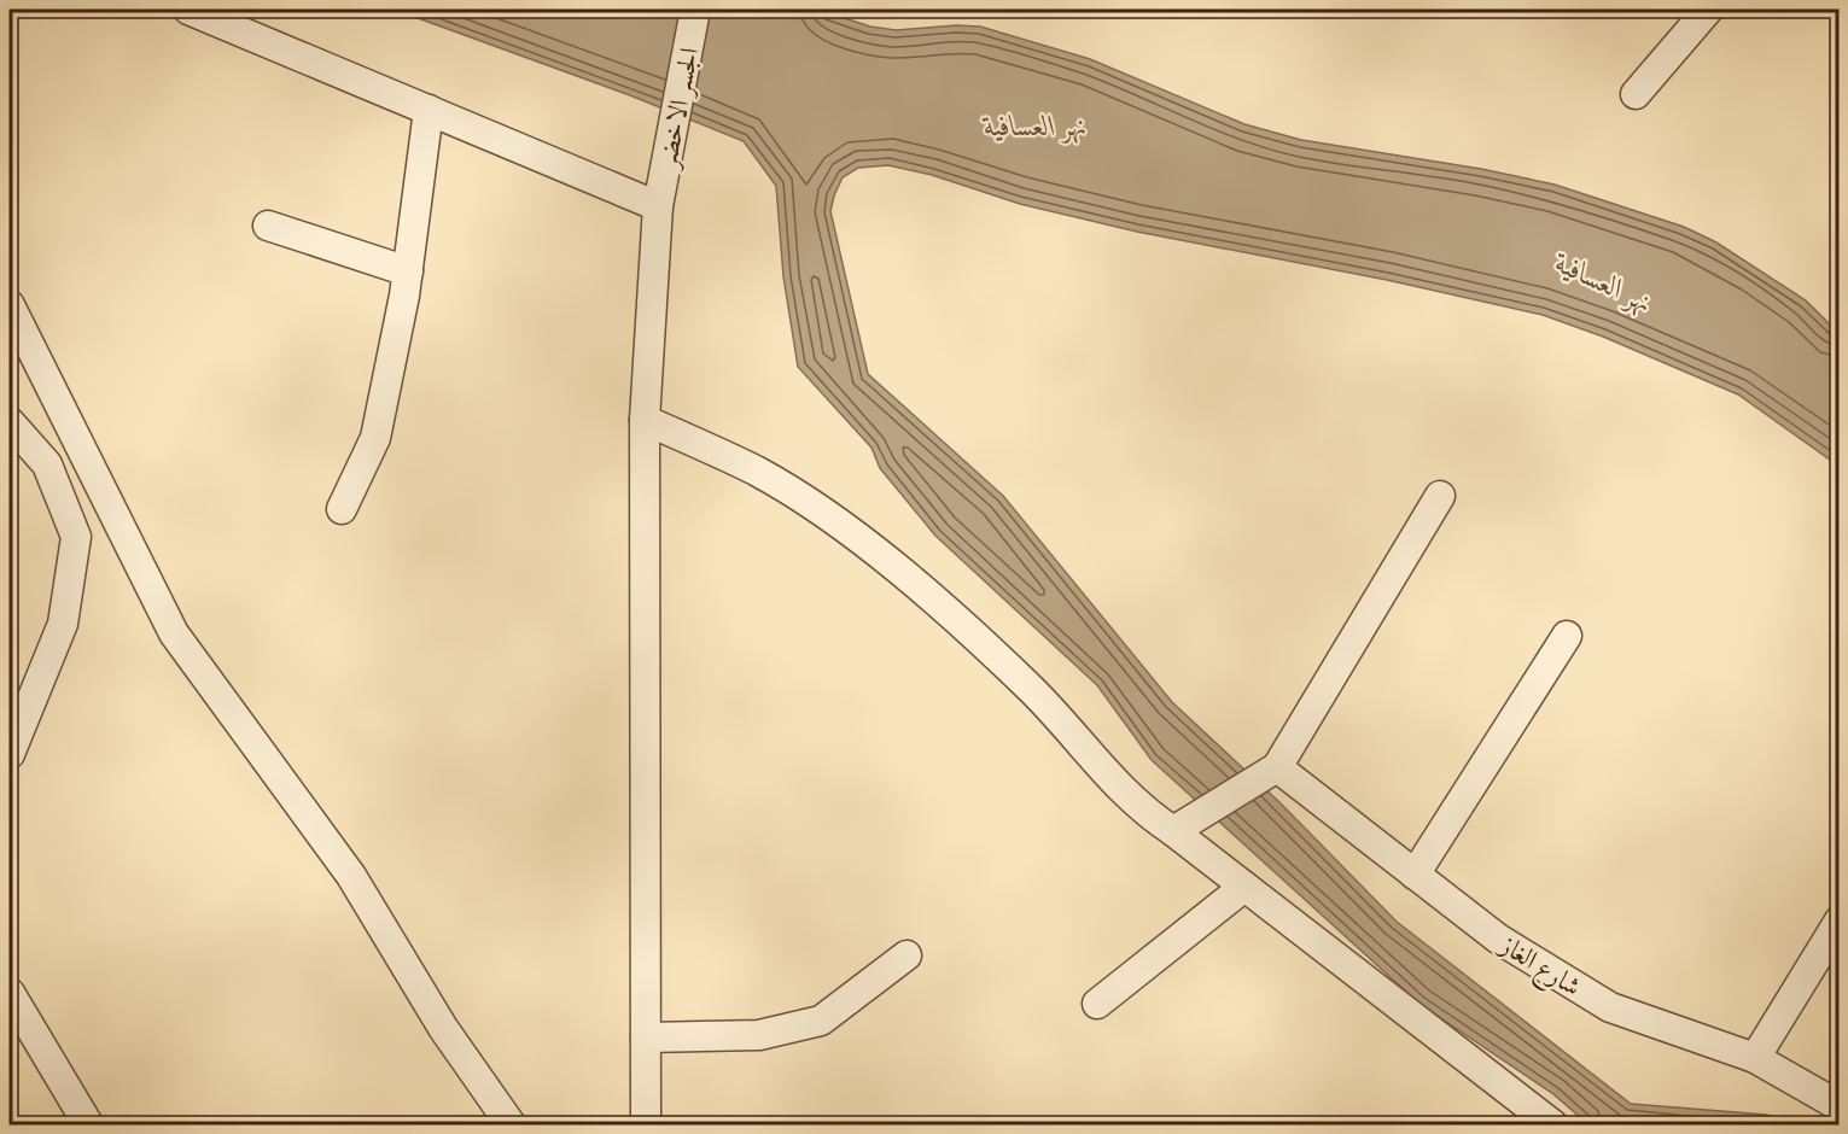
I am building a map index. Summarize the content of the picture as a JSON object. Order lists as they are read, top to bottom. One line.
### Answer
{"streets":{"street":["الجسر الاخضر","شارع الغاز"]},"water":["نهر العسافية"]}
